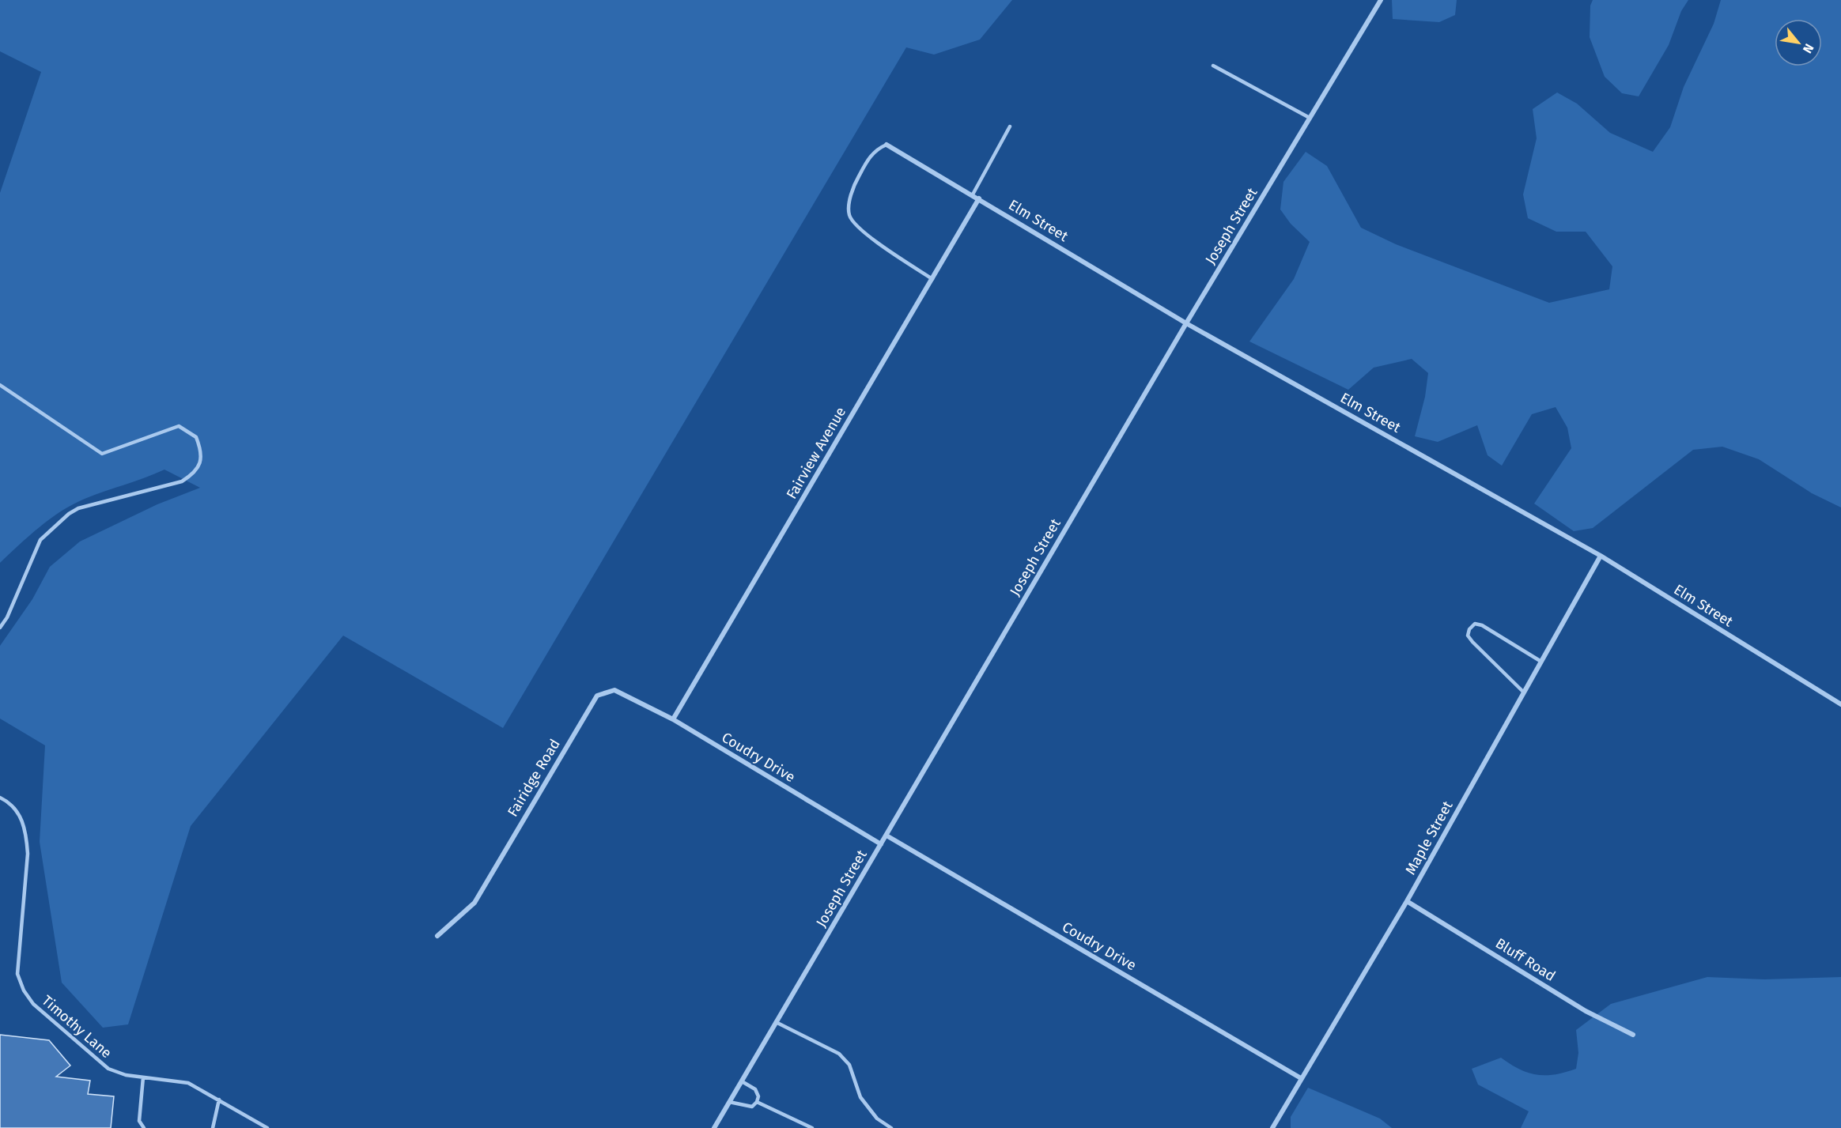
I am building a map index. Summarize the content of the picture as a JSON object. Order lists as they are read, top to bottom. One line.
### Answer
{"streets":{"street":["Elm Street","Joseph Street","Fairview Avenue","Coudry Drive","Fairidge Road","Maple Street","Bluff Road"],"lane":["Timothy Lane"]},"crossings":[["Elm Street","Joseph Street"],["Elm Street","Fairview Avenue"],["Elm Street","Maple Street"],["Joseph Street","Coudry Drive"],["Fairview Avenue","Coudry Drive"],["Fairview Avenue","Fairidge Road"],["Coudry Drive","Fairidge Road"],["Coudry Drive","Maple Street"],["Maple Street","Bluff Road"]],"north":"bottom right"}
